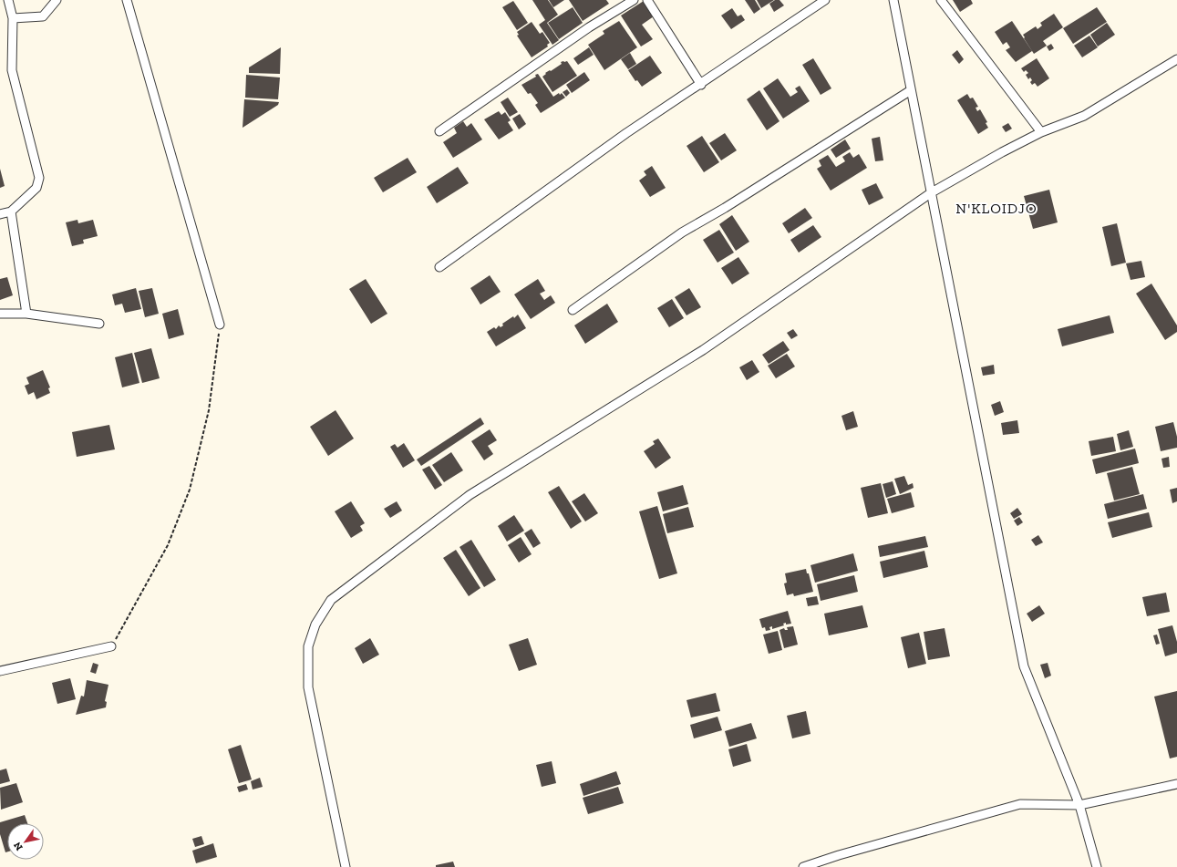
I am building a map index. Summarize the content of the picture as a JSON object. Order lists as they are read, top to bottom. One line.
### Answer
{"districts":["N'KLOIDJO"],"north":"bottom left"}
